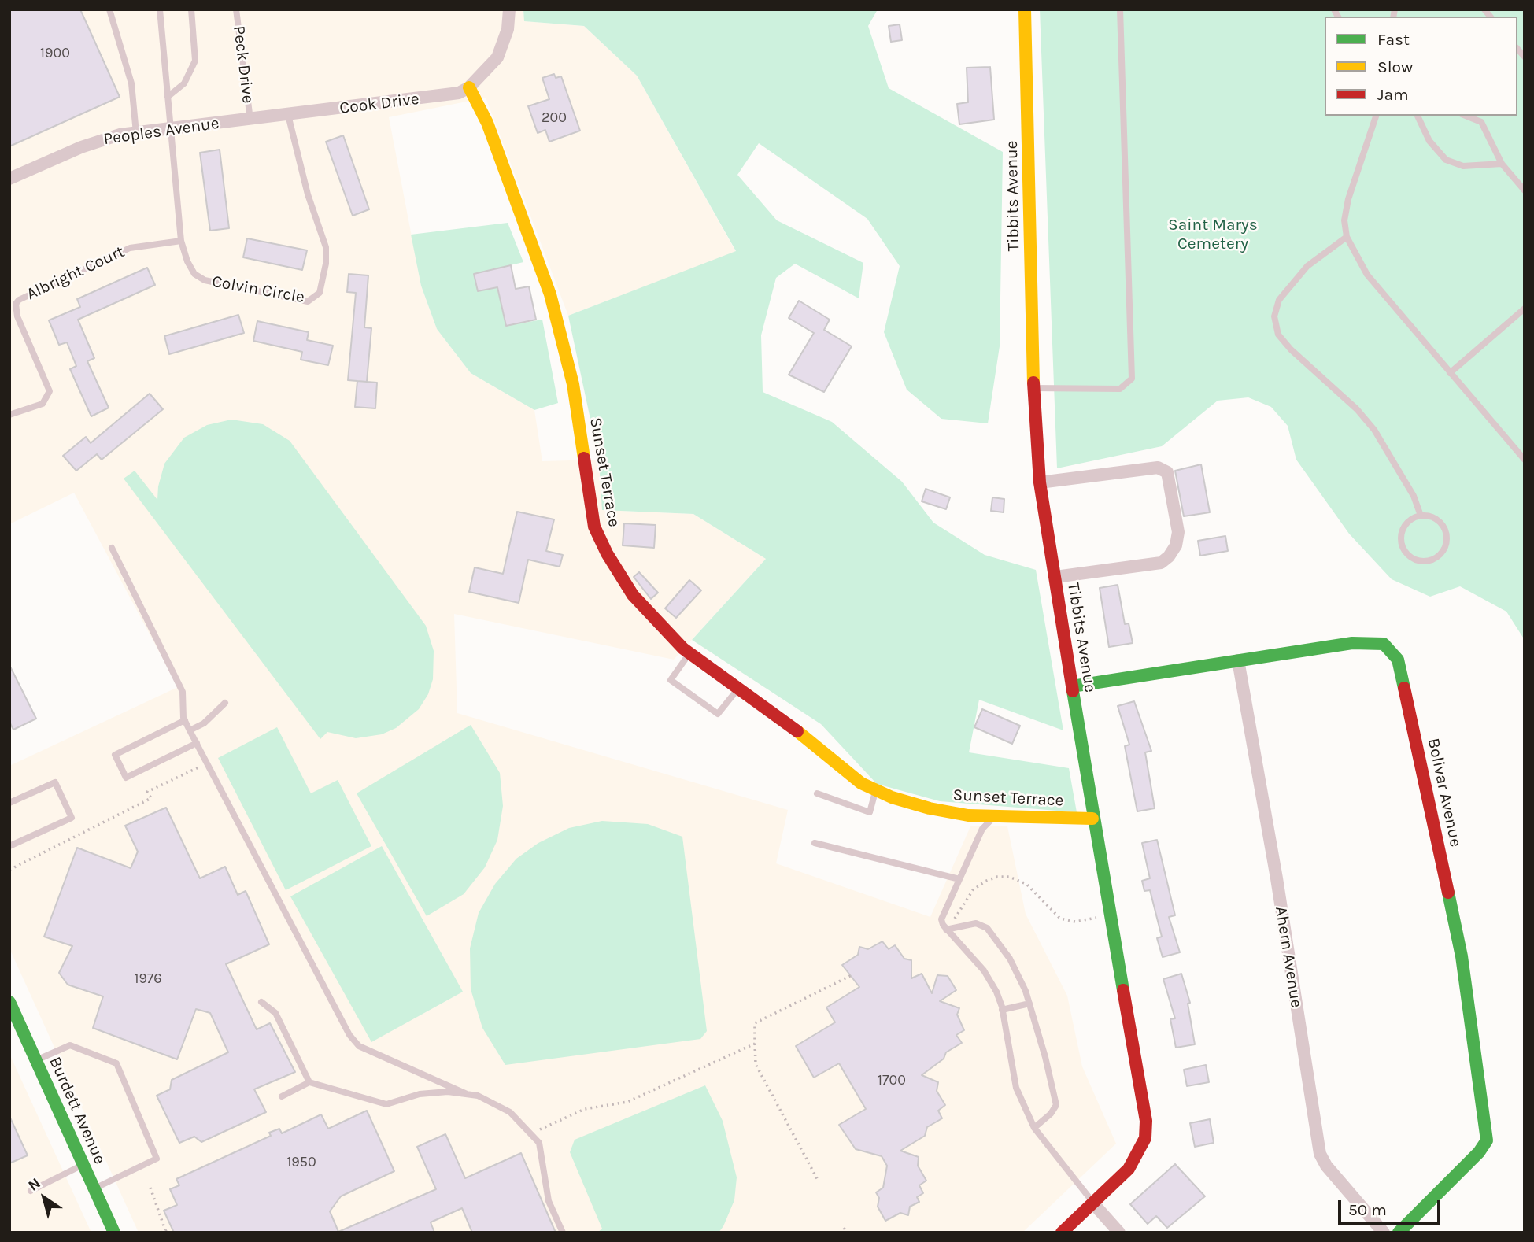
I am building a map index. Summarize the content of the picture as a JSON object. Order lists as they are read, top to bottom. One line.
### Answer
{"streets":{"street":["Cook Drive","Peoples Avenue","Tibbits Avenue","Sunset Terrace","Bolivar Avenue","Ahern Avenue","Burdett Avenue"],"lane":["Peck Drive","Albright Court","Colvin Circle"]},"crossings":[["Peck Drive","Peoples Avenue"],["Cook Drive","Peoples Avenue"],["Cook Drive","Colvin Circle"],["Cook Drive","Sunset Terrace"],["Peoples Avenue","Colvin Circle"],["Tibbits Avenue","Sunset Terrace"],["Tibbits Avenue","Bolivar Avenue"],["Albright Court","Colvin Circle"],["Bolivar Avenue","Ahern Avenue"]],"parks":["Saint Marys Cemetery"],"house_numbers":["1900","200","1976","1700","1950"],"legend":["Fast","Slow","Jam"],"scale_bar":"50 m","north":"top left"}
